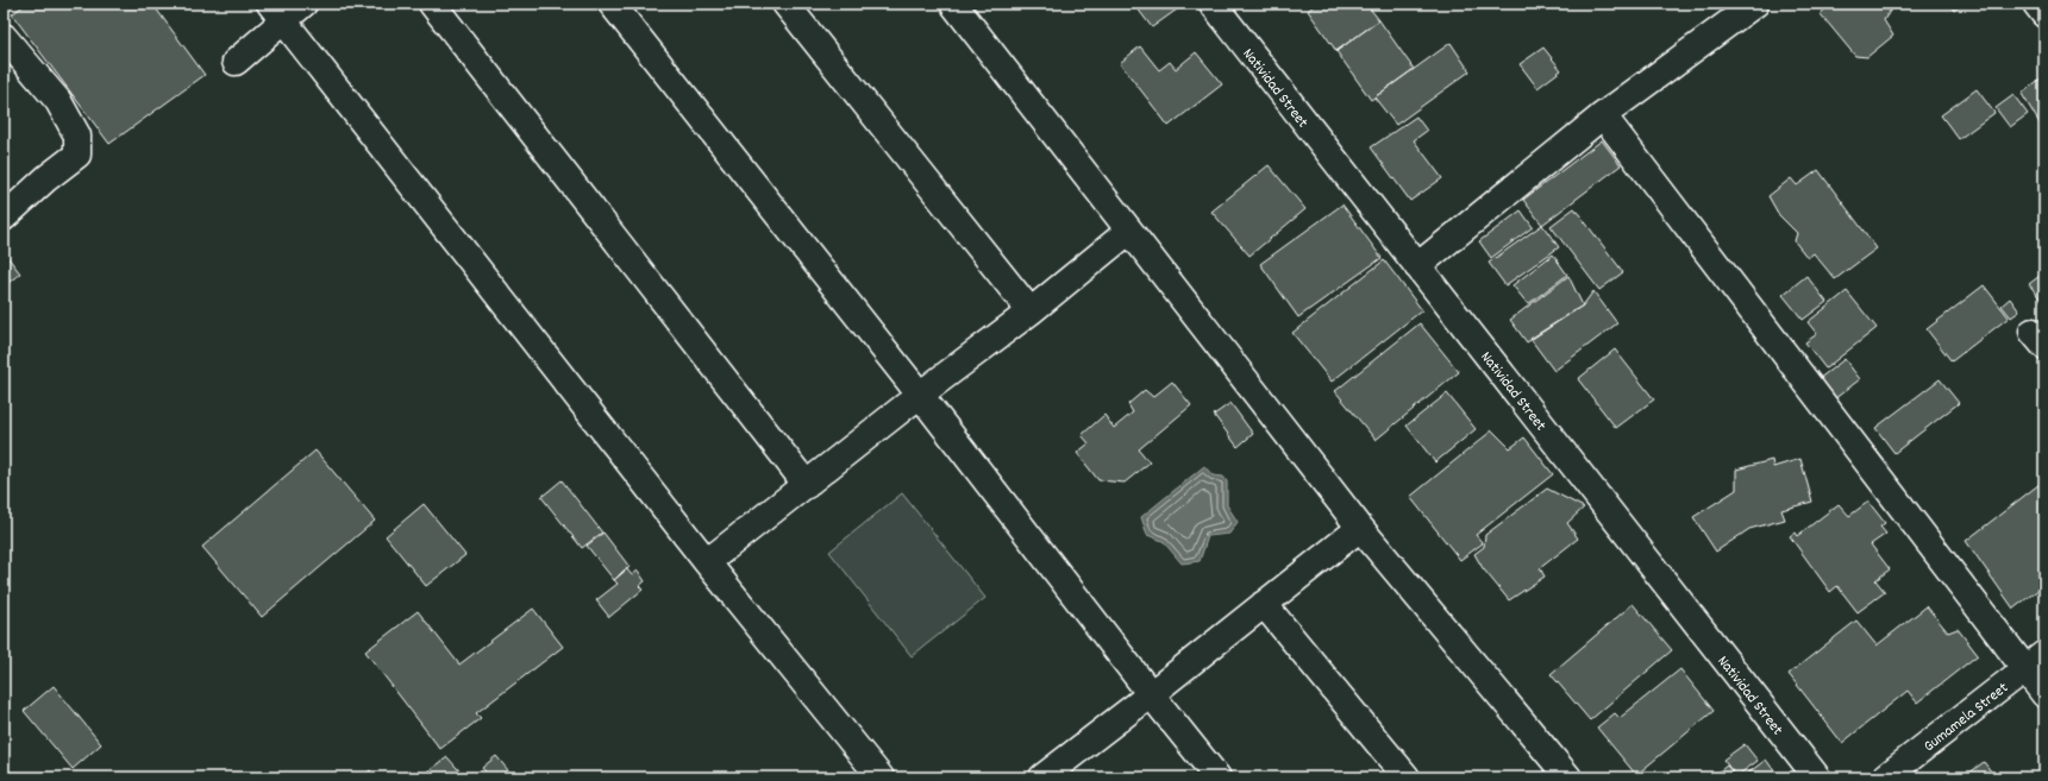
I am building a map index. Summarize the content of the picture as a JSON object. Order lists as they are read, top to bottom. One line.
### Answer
{"streets":{"street":["Natividad Street","Gumamela Street"]}}
